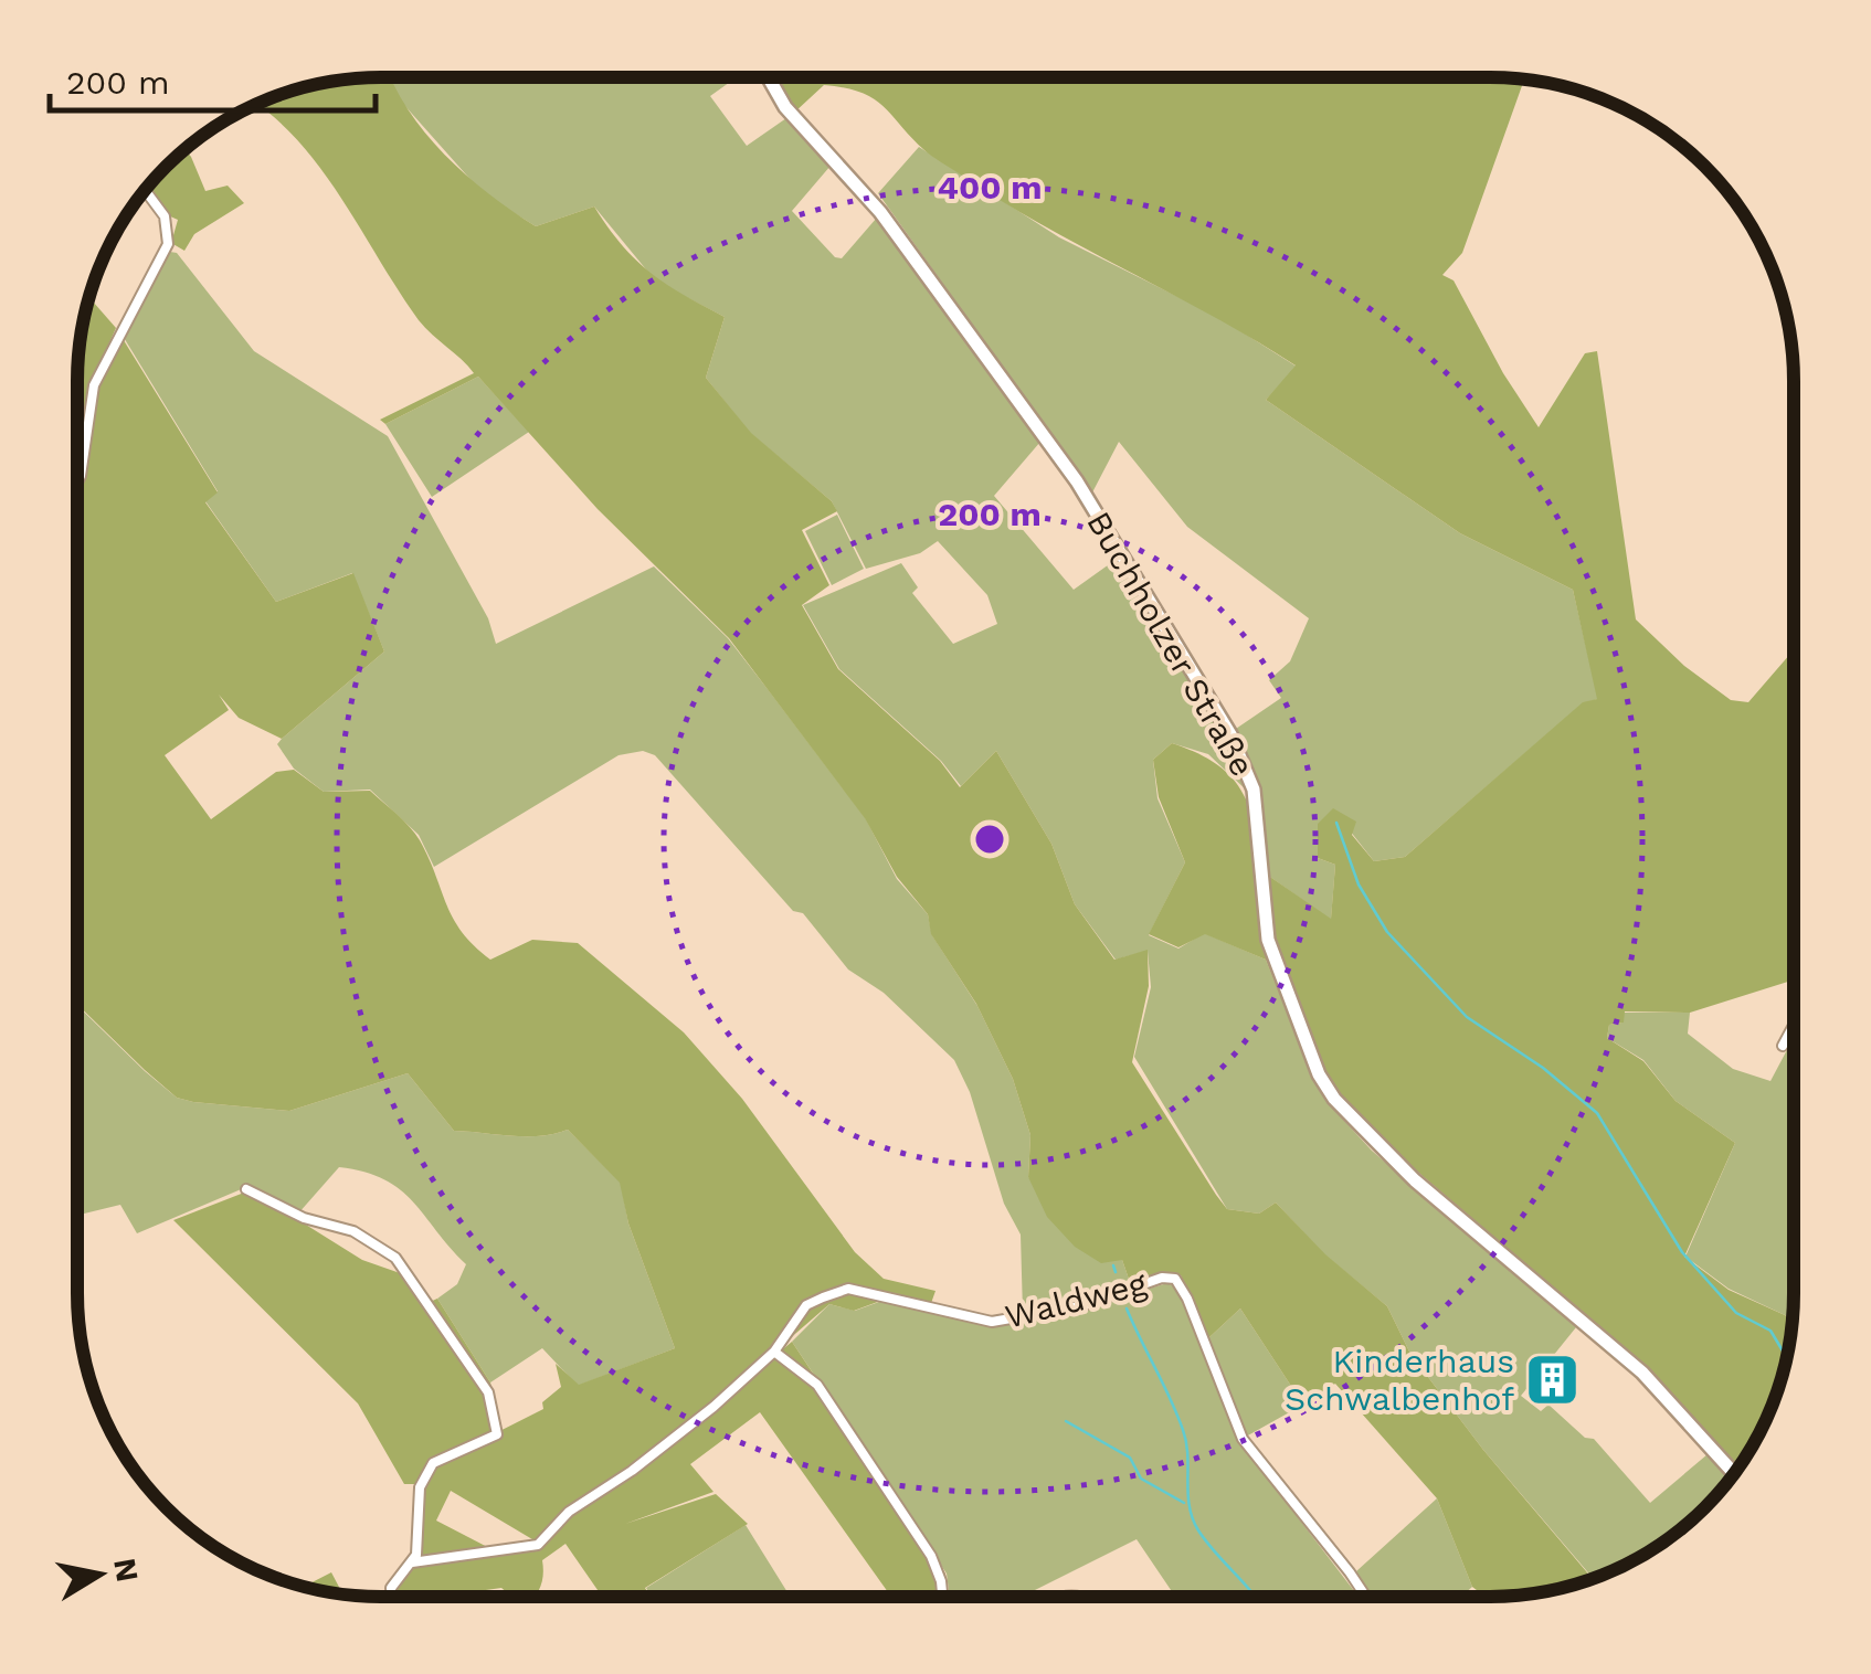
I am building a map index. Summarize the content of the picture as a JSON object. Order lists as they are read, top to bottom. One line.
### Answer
{"streets":{"street":["Buchholzer Straße","Waldweg"]},"places":{"building":["Kinderhaus Schwalbenhof"]},"scale_bar":"200 m","north":"right","rings":["400 m","200 m"]}
